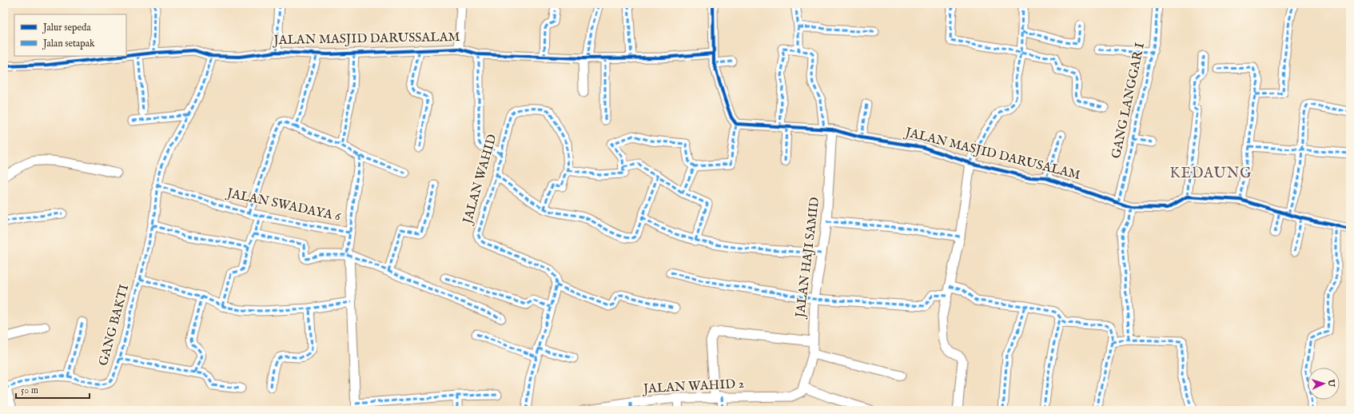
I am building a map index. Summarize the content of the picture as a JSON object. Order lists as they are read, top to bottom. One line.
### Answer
{"streets":{"street":["JALAN MASJID DARUSSALAM","GANG LANGGAR I","JALAN MASJID DARUSALAM","JALAN WAHID","JALAN SWADAYA 6","JALAN HAJI SAMID","GANG BAKTI","JALAN WAHID 2"]},"crossings":[["JALAN MASJID DARUSSALAM","GANG BAKTI"],["GANG LANGGAR I","JALAN MASJID DARUSALAM"],["JALAN MASJID DARUSALAM","JALAN HAJI SAMID"],["JALAN SWADAYA 6","GANG BAKTI"],["JALAN HAJI SAMID","JALAN WAHID 2"]],"districts":["KEDAUNG"],"legend":["Jalur sepeda","Jalan setapak"],"scale_bar":"50 m","north":"right"}
